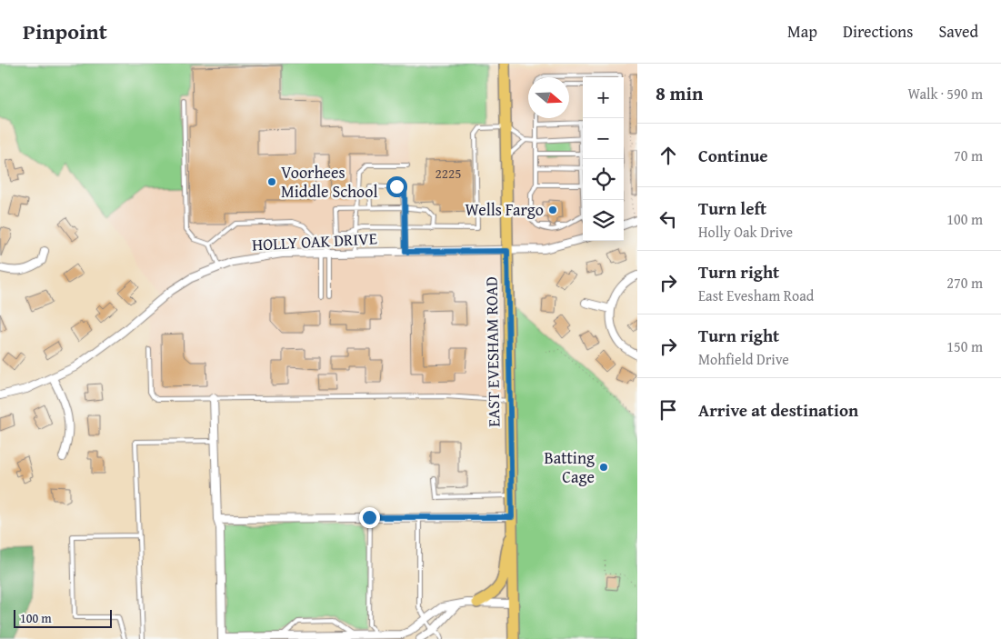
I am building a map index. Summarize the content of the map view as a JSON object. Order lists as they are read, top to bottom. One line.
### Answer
{"streets":{"main road":["EAST EVESHAM ROAD"],"street":["HOLLY OAK DRIVE"]},"crossings":[["HOLLY OAK DRIVE","EAST EVESHAM ROAD"]],"places":["Voorhees Middle School","Wells Fargo","Batting Cage"],"house_numbers":["2225"],"scale_bar":"100 m","north":"right","page":{"header":"Pinpoint","nav":["Map","Directions","Saved"],"heading":["8 min","Walk · 590 m"],"map_buttons":["+","−"],"list":[["Continue","70 m"],["Turn left","Holly Oak Drive","100 m"],["Turn right","East Evesham Road","270 m"],["Turn right","Mohfield Drive","150 m"],"Arrive at destination"],"scale":"100 m"}}
